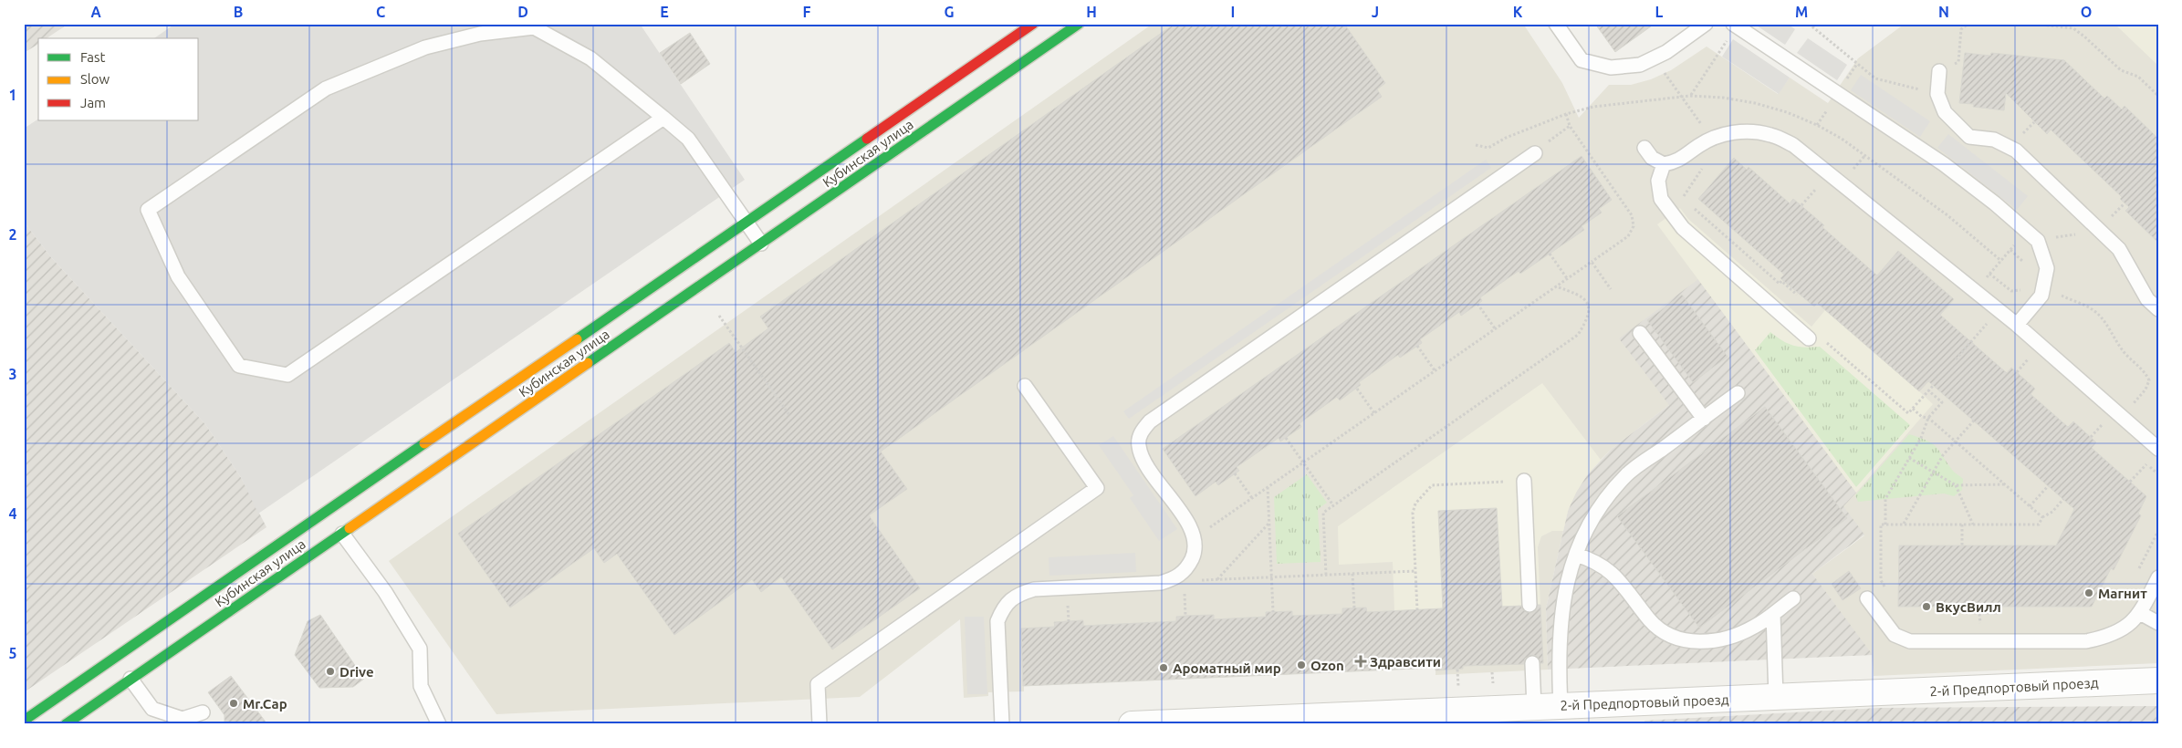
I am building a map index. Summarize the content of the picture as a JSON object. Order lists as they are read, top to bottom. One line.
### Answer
{"streets":{"main road":["Кубинская улица"],"street":["2-й Предпортовый проезд"]},"places":{"other":["Магнит","ВкусВилл","Ozon","Ароматный мир","Drive","Mr.Cap"],"health":["Здравсити"]},"legend":["Fast","Slow","Jam"],"grid":{"columns":["A","B","C","D","E","F","G","H","I","J","K","L","M","N","O"],"rows":["1","2","3","4","5"]}}
